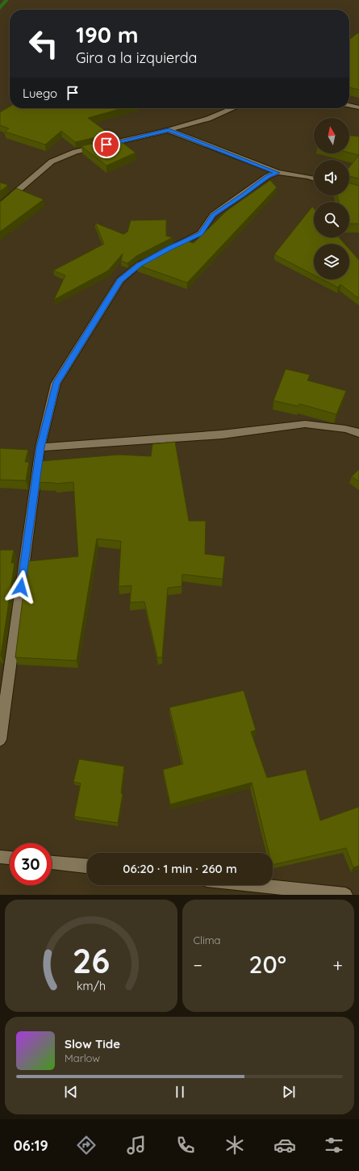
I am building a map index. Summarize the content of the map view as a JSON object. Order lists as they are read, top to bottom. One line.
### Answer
{"north":"top","page":{"turn":["190 m","Gira a la izquierda"],"then":"Luego","limit":"30","trip":"06:20 · 1 min · 260 m","tile":"Clima","heat":["−","20°","+"],"song":["Slow Tide","Marlow"],"tabs":"06:19","gauge":["26","km/h"]}}
